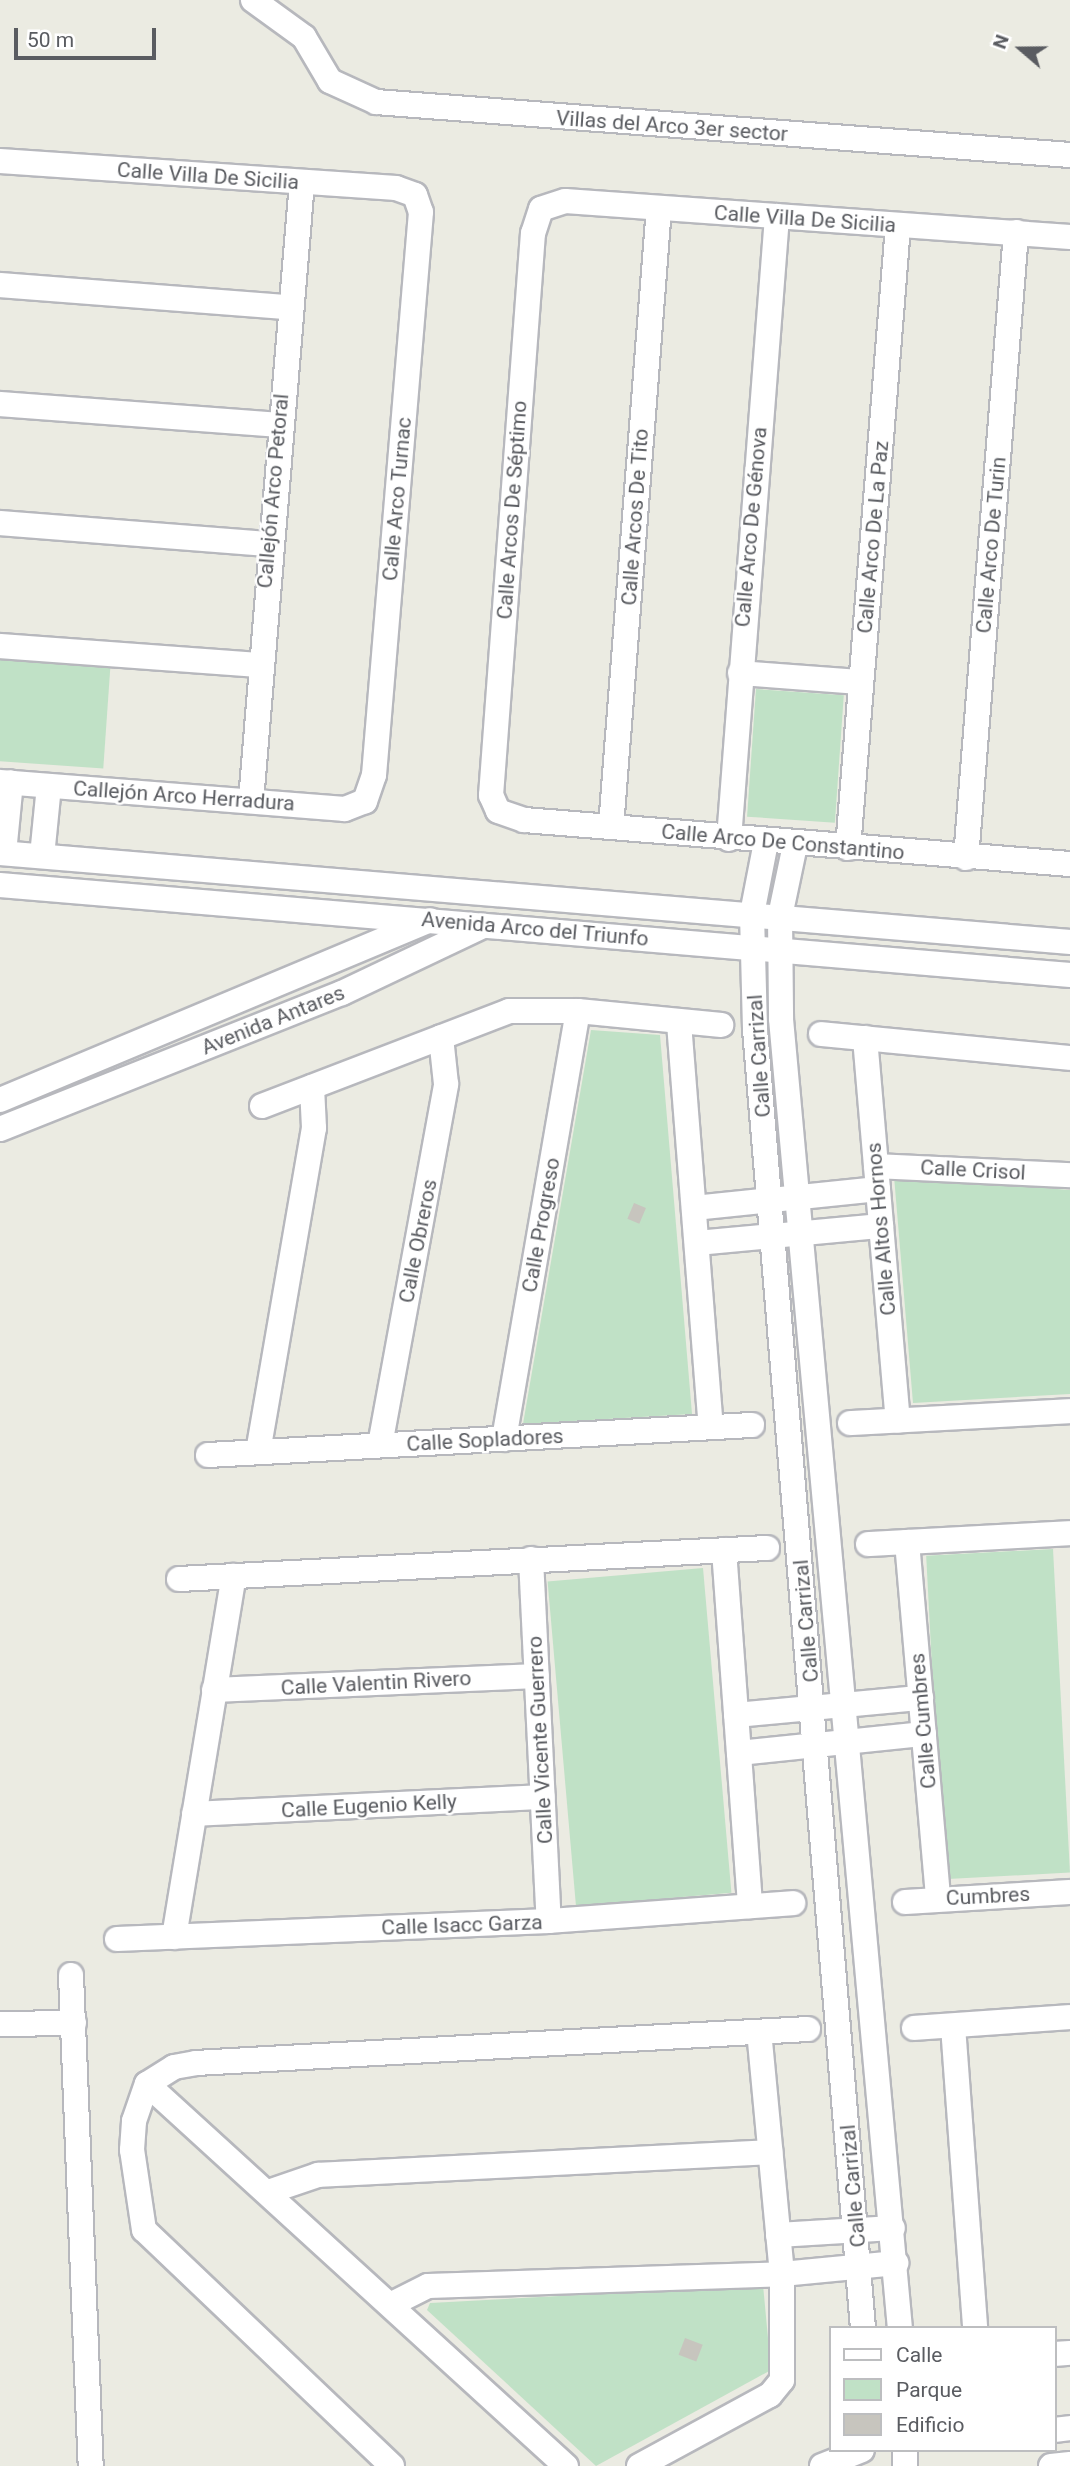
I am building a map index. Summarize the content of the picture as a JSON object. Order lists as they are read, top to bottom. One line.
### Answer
{"streets":{"street":["Villas del Arco 3er sector","Calle Villa De Sicilia","Callejón Arco Petoral","Calle Arco Turnac","Calle Arcos De Séptimo","Calle Arcos De Tito","Calle Arco De Génova","Calle Arco De La Paz","Calle Arco De Turin","Callejón Arco Herradura","Calle Arco De Constantino","Avenida Arco del Triunfo","Avenida Antares","Calle Carrizal","Calle Crisol","Calle Progreso","Calle Altos Hornos","Calle Obreros","Calle Sopladores","Calle Valentin Rivero","Calle Cumbres","Calle Vicente Guerrero","Calle Eugenio Kelly","Cumbres","Calle Isacc Garza"]},"crossings":[["Calle Villa De Sicilia","Callejón Arco Petoral"],["Calle Villa De Sicilia","Calle Arco Turnac"],["Calle Villa De Sicilia","Calle Arcos De Séptimo"],["Calle Villa De Sicilia","Calle Arcos De Tito"],["Calle Villa De Sicilia","Calle Arco De Génova"],["Calle Villa De Sicilia","Calle Arco De La Paz"],["Calle Villa De Sicilia","Calle Arco De Turin"],["Callejón Arco Petoral","Callejón Arco Herradura"],["Calle Arco Turnac","Callejón Arco Herradura"],["Calle Arcos De Séptimo","Calle Arco De Constantino"],["Calle Arcos De Tito","Calle Arco De Constantino"],["Calle Arco De Génova","Calle Arco De Constantino"],["Calle Arco De La Paz","Calle Arco De Constantino"],["Calle Arco De Turin","Calle Arco De Constantino"],["Calle Arco De Constantino","Calle Carrizal"],["Avenida Arco del Triunfo","Avenida Antares"],["Avenida Arco del Triunfo","Calle Carrizal"],["Calle Carrizal","Calle Crisol"],["Calle Crisol","Calle Altos Hornos"],["Calle Progreso","Calle Sopladores"],["Calle Obreros","Calle Sopladores"],["Calle Valentin Rivero","Calle Vicente Guerrero"],["Calle Cumbres","Cumbres"],["Calle Vicente Guerrero","Calle Eugenio Kelly"],["Calle Vicente Guerrero","Calle Isacc Garza"]],"legend":["Calle","Parque","Edificio"],"scale_bar":"50 m","north":"left"}
